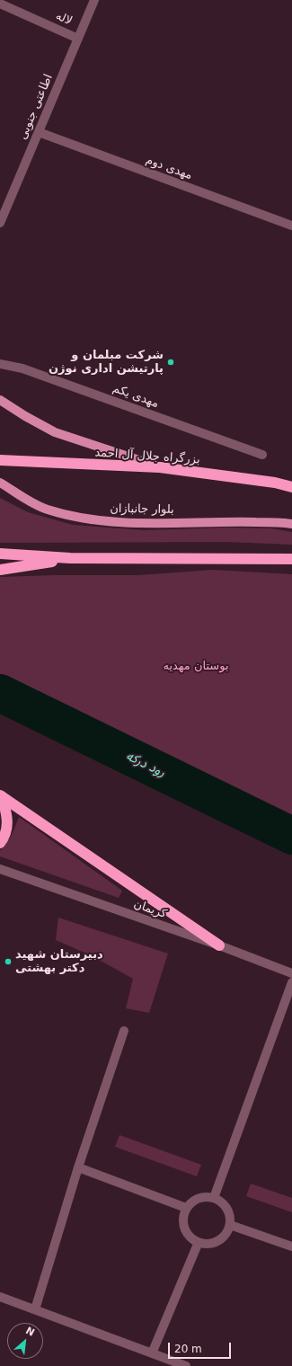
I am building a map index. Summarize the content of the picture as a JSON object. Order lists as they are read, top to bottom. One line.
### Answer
{"streets":{"highway":["بزرگراه جلال آل احمد"],"main road":["بلوار جانبازان"],"street":["لاله","اطاعتی جنوبی","مهدی دوم","مهدی یکم","کریمان"]},"crossings":[["لاله","اطاعتی جنوبی"],["اطاعتی جنوبی","مهدی دوم"]],"water":["رود درکه"],"parks":["بوستان مهدیه"],"places":["شرکت مبلمان و پارتیشن اداری نوژن","دبیرستان شهید دکتر بهشتی"],"scale_bar":"20 m","north":"top right"}
